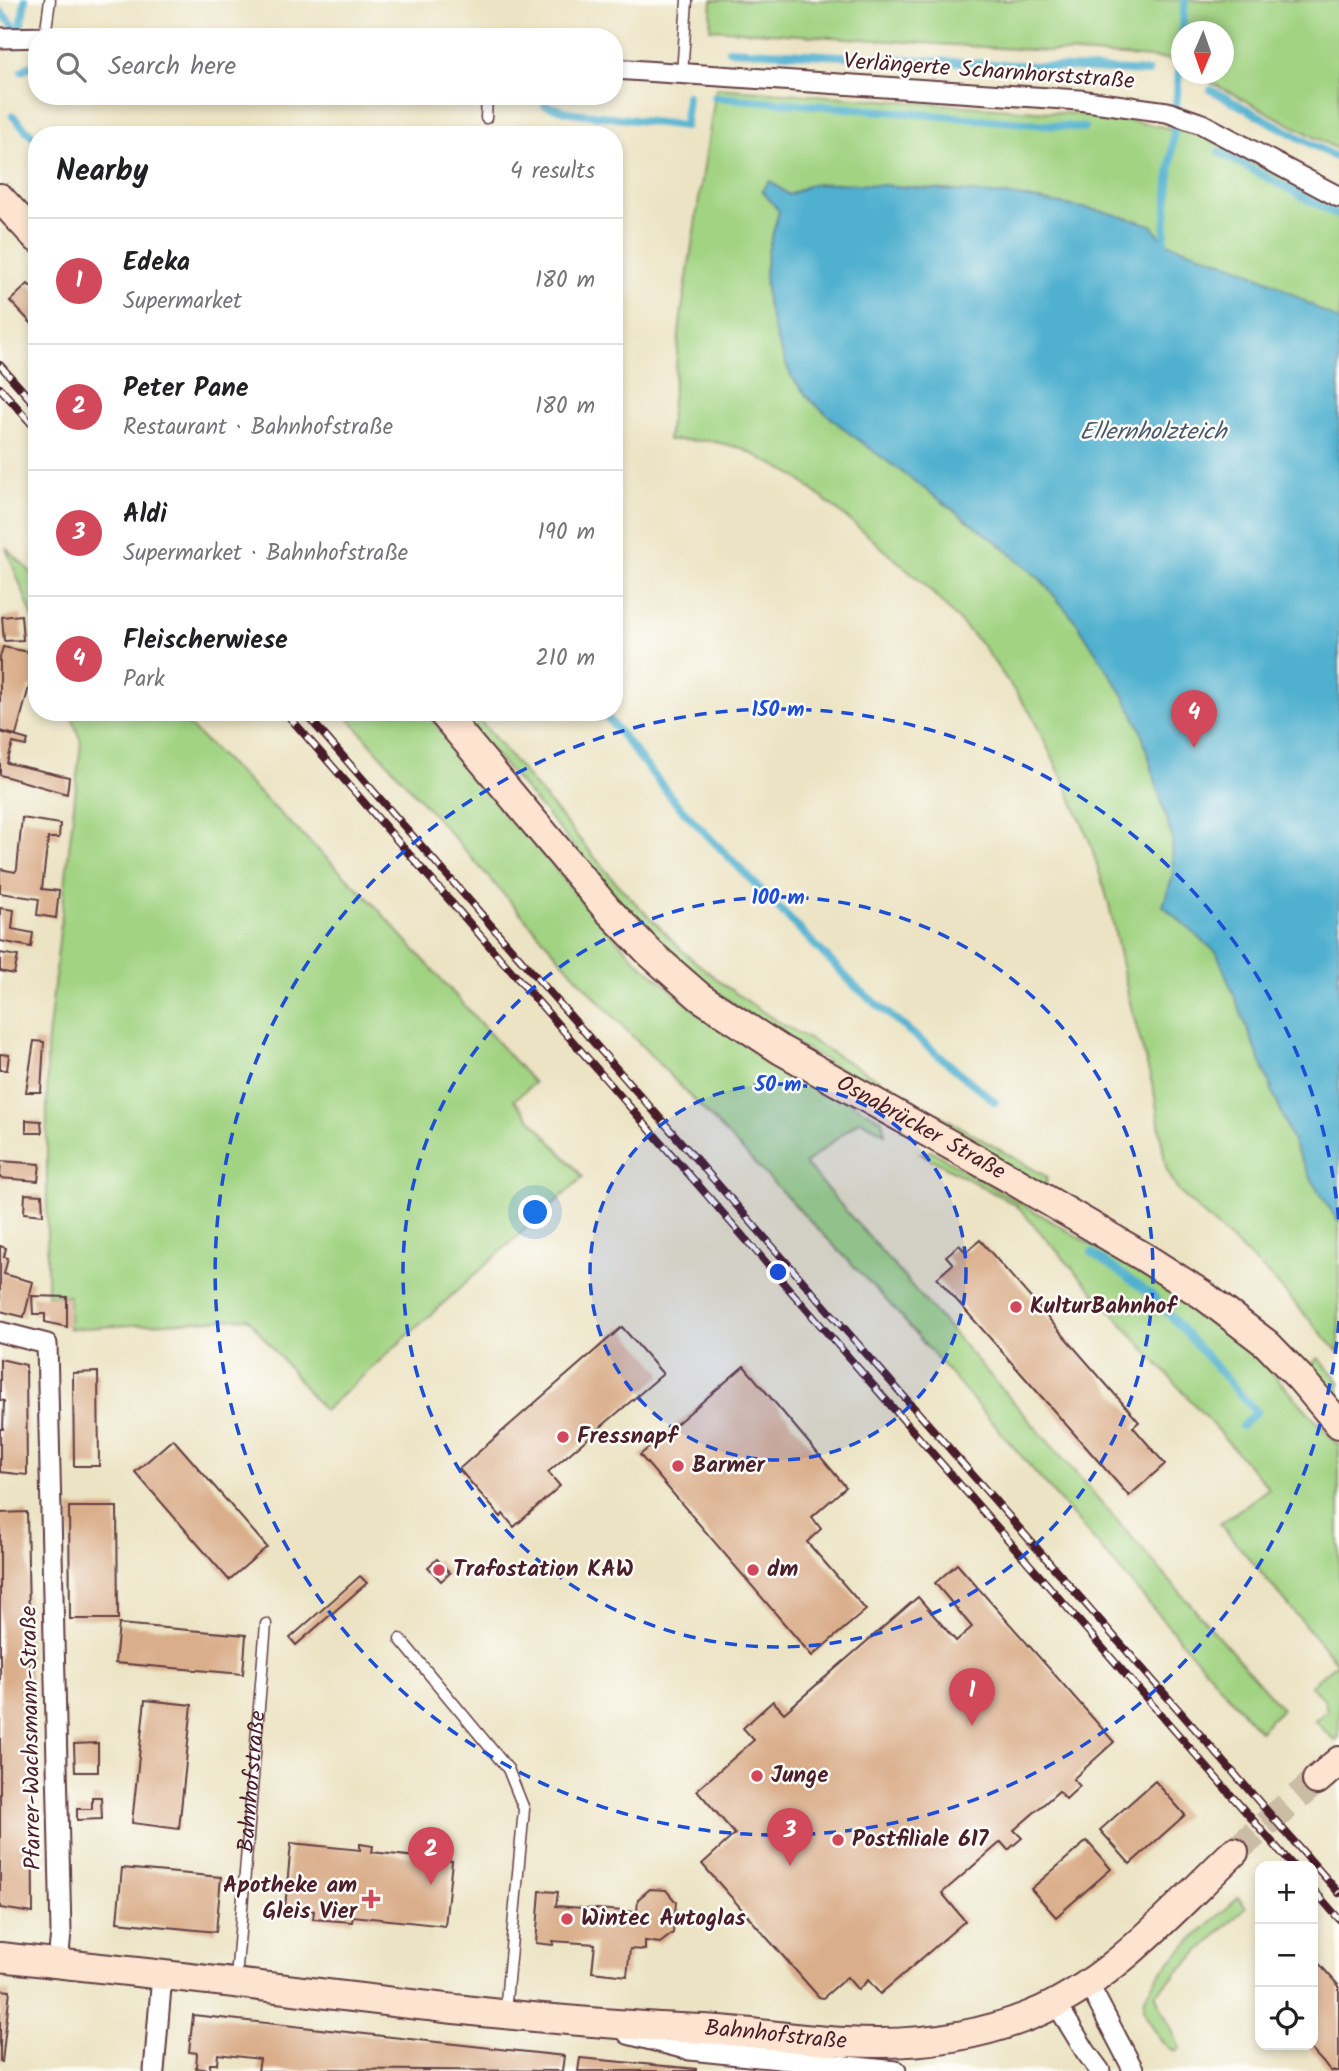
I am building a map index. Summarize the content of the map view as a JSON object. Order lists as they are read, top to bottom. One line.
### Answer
{"streets":{"main road":["Osnabrücker Straße","Bahnhofstraße"],"street":["Verlängerte Scharnhorststraße","Pfarrer-Wachsmann-Straße"]},"crossings":[["Pfarrer-Wachsmann-Straße","Bahnhofstraße"]],"water":["Ellernholzteich"],"places":{"other":["KulturBahnhof","Fressnapf","Barmer","Trafostation KAW","dm","Junge","Postfiliale 617","Wintec Autoglas"],"health":["Apotheke am Gleis Vier"]},"north":"bottom","page":{"search":"Search here","heading":["Nearby","4 results"],"list":[{"mark":"1","name":"Edeka","note":"Supermarket","value":"180 m"},{"mark":"2","name":"Peter Pane","note":"Restaurant · Bahnhofstraße","value":"180 m"},{"mark":"3","name":"Aldi","note":"Supermarket · Bahnhofstraße","value":"190 m"},{"mark":"4","name":"Fleischerwiese","note":"Park","value":"210 m"}],"pins":["4","1","3","2"],"map_buttons":["+","−"]},"rings":["150 m","100 m","50 m"]}
